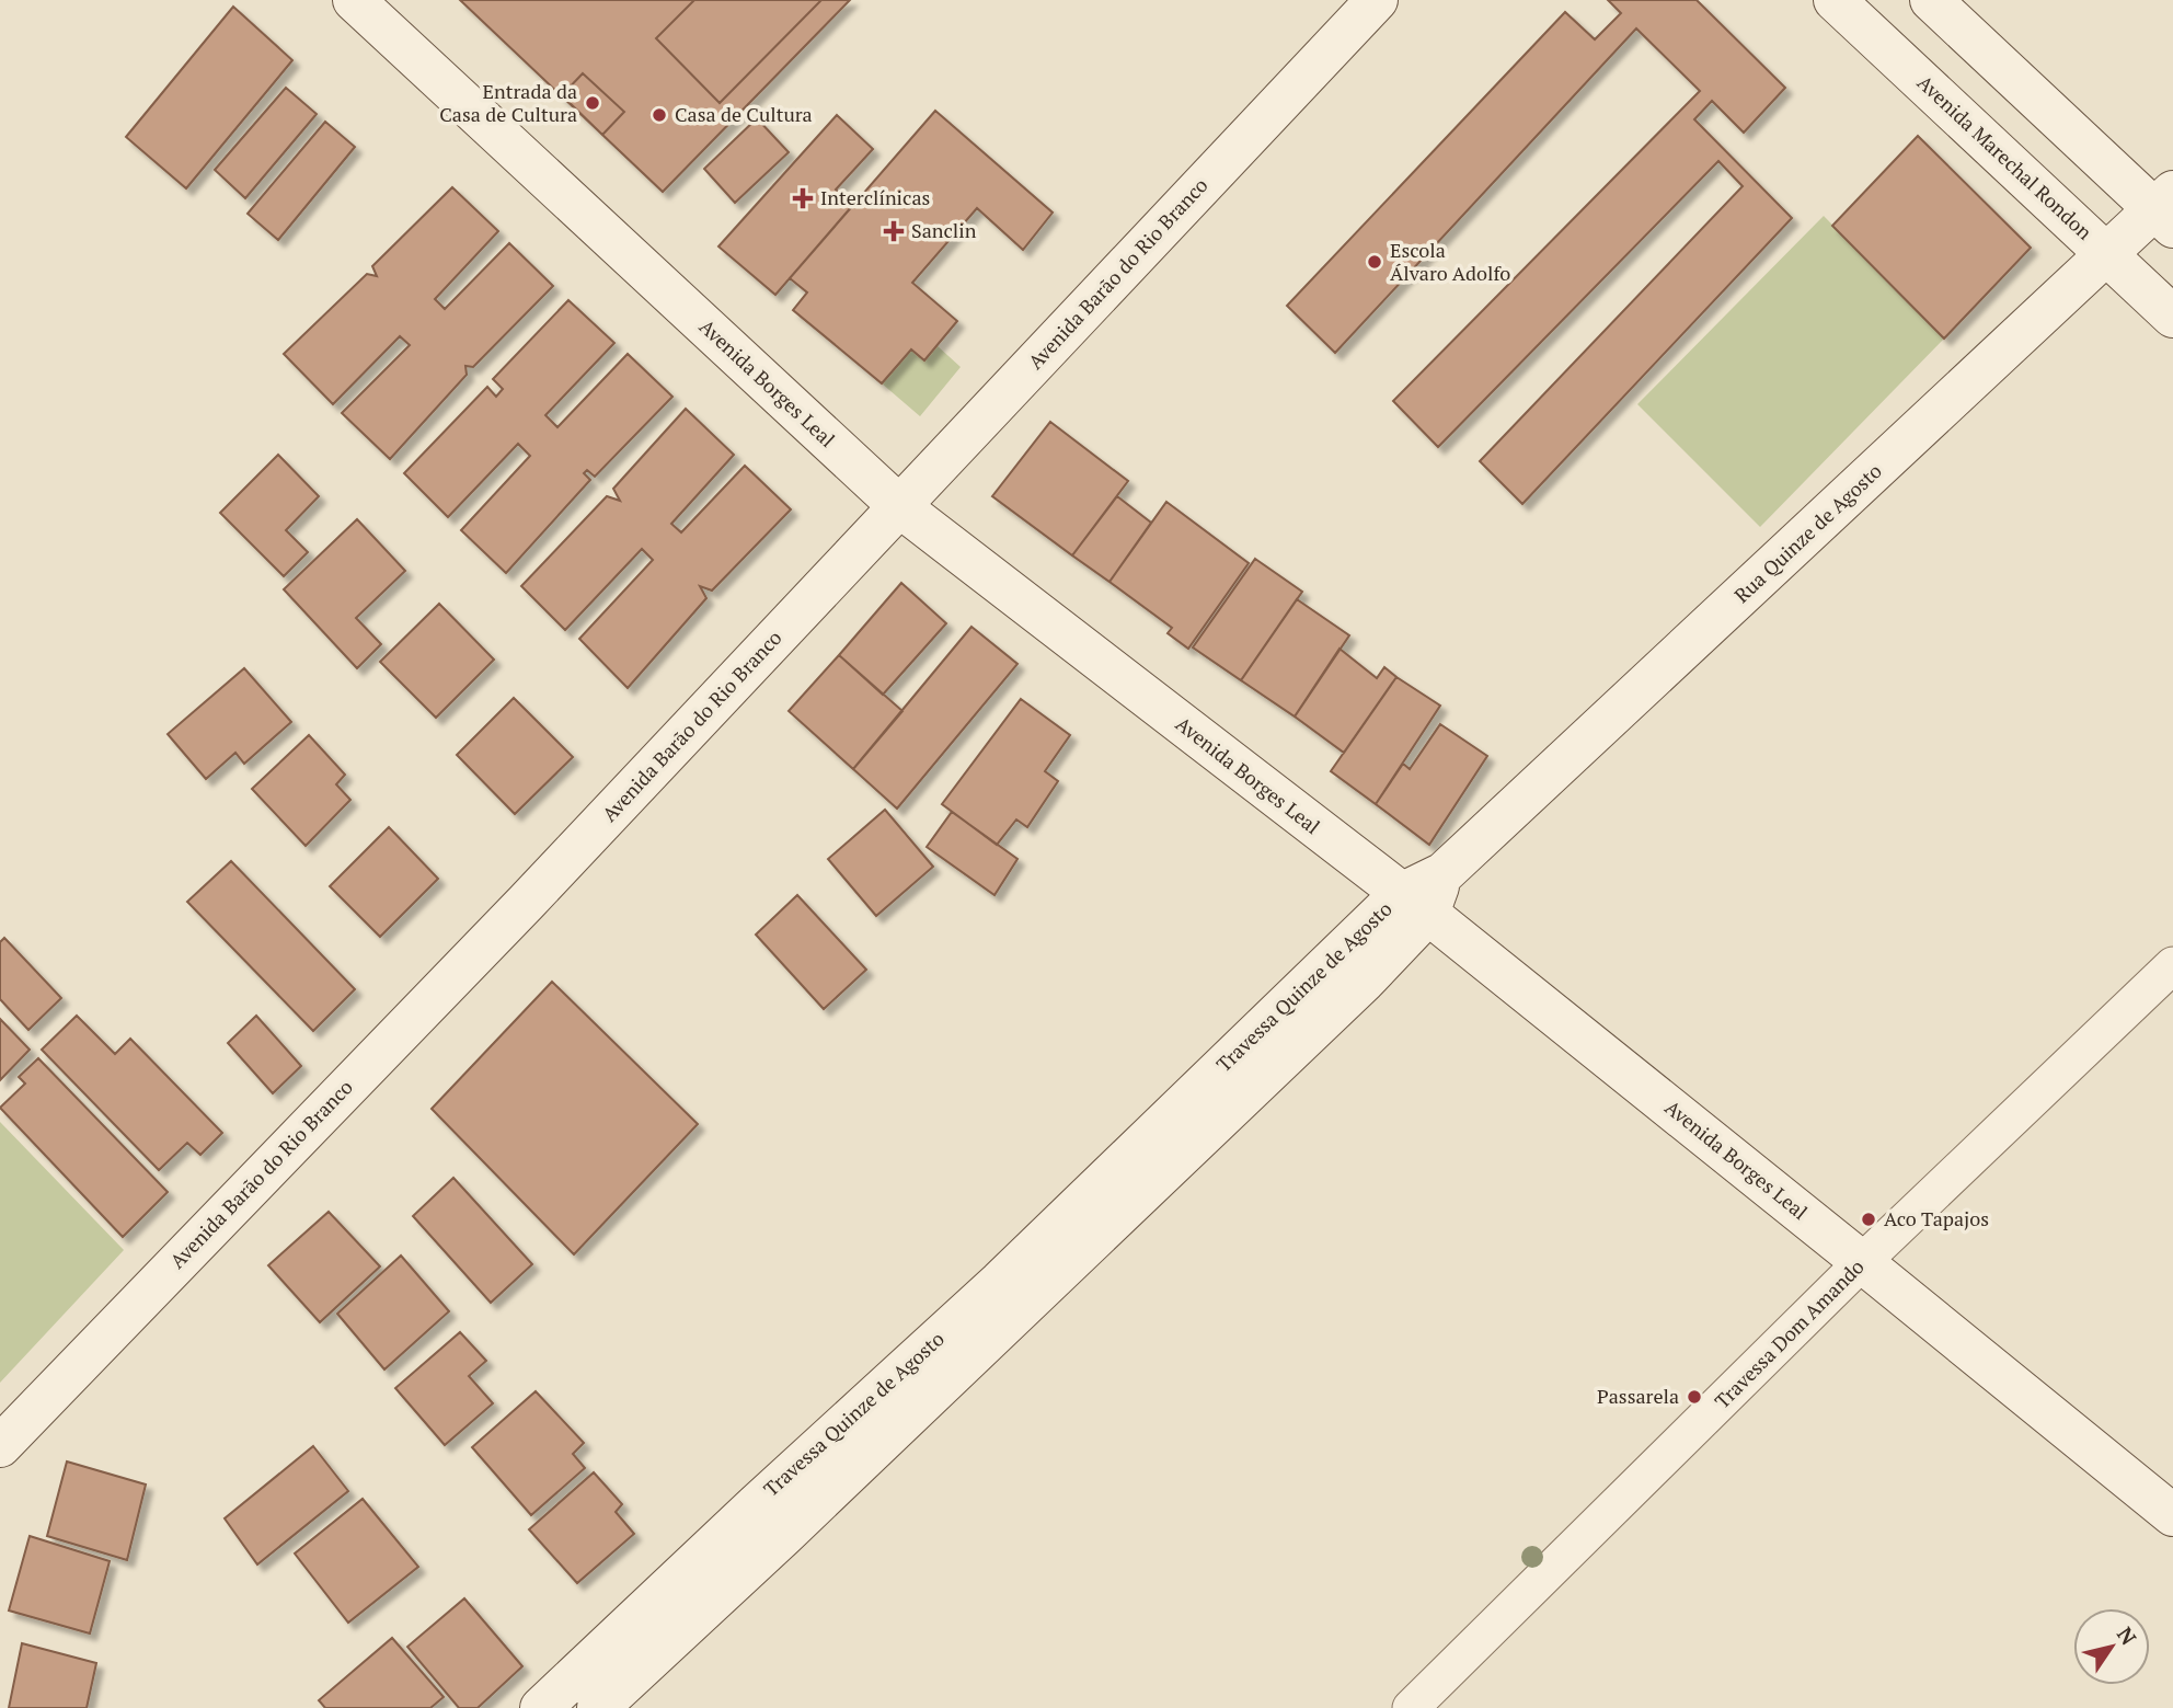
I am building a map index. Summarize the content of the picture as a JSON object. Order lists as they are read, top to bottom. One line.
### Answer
{"streets":{"street":["Avenida Marechal Rondon","Avenida Barão do Rio Branco","Avenida Borges Leal","Rua Quinze de Agosto","Travessa Quinze de Agosto","Travessa Dom Amando"]},"crossings":[["Avenida Marechal Rondon","Rua Quinze de Agosto"],["Avenida Barão do Rio Branco","Avenida Borges Leal"],["Avenida Borges Leal","Travessa Quinze de Agosto"],["Avenida Borges Leal","Travessa Dom Amando"],["Rua Quinze de Agosto","Travessa Quinze de Agosto"]],"places":{"other":["Entrada da Casa de Cultura","Casa de Cultura","Escola Álvaro Adolfo","Aco Tapajos","Passarela"],"health":["Interclínicas","Sanclin"]},"north":"top right"}
